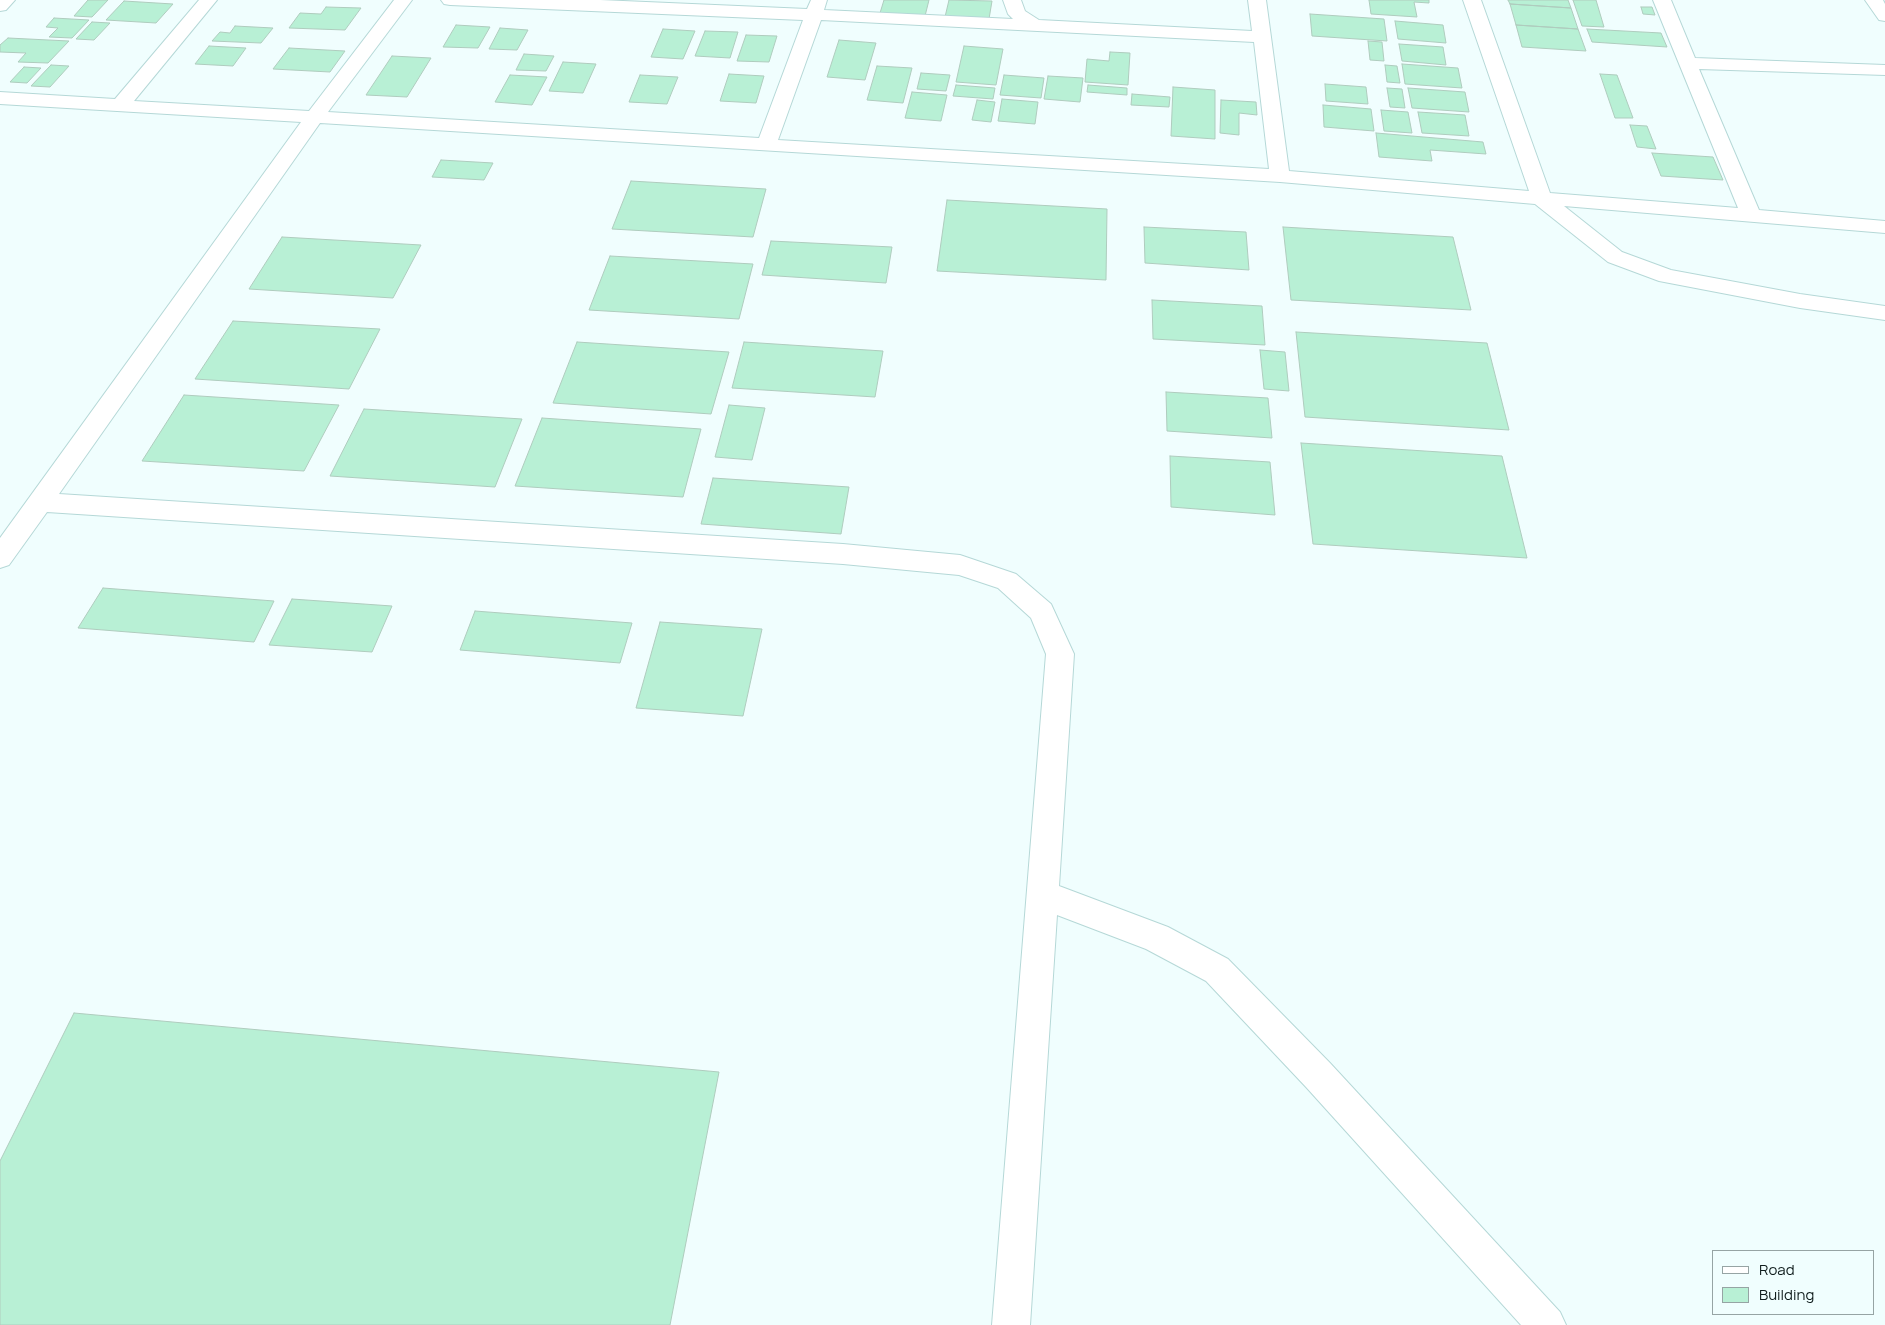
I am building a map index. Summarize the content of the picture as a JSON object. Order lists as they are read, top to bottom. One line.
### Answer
{"legend":["Road","Building"]}
